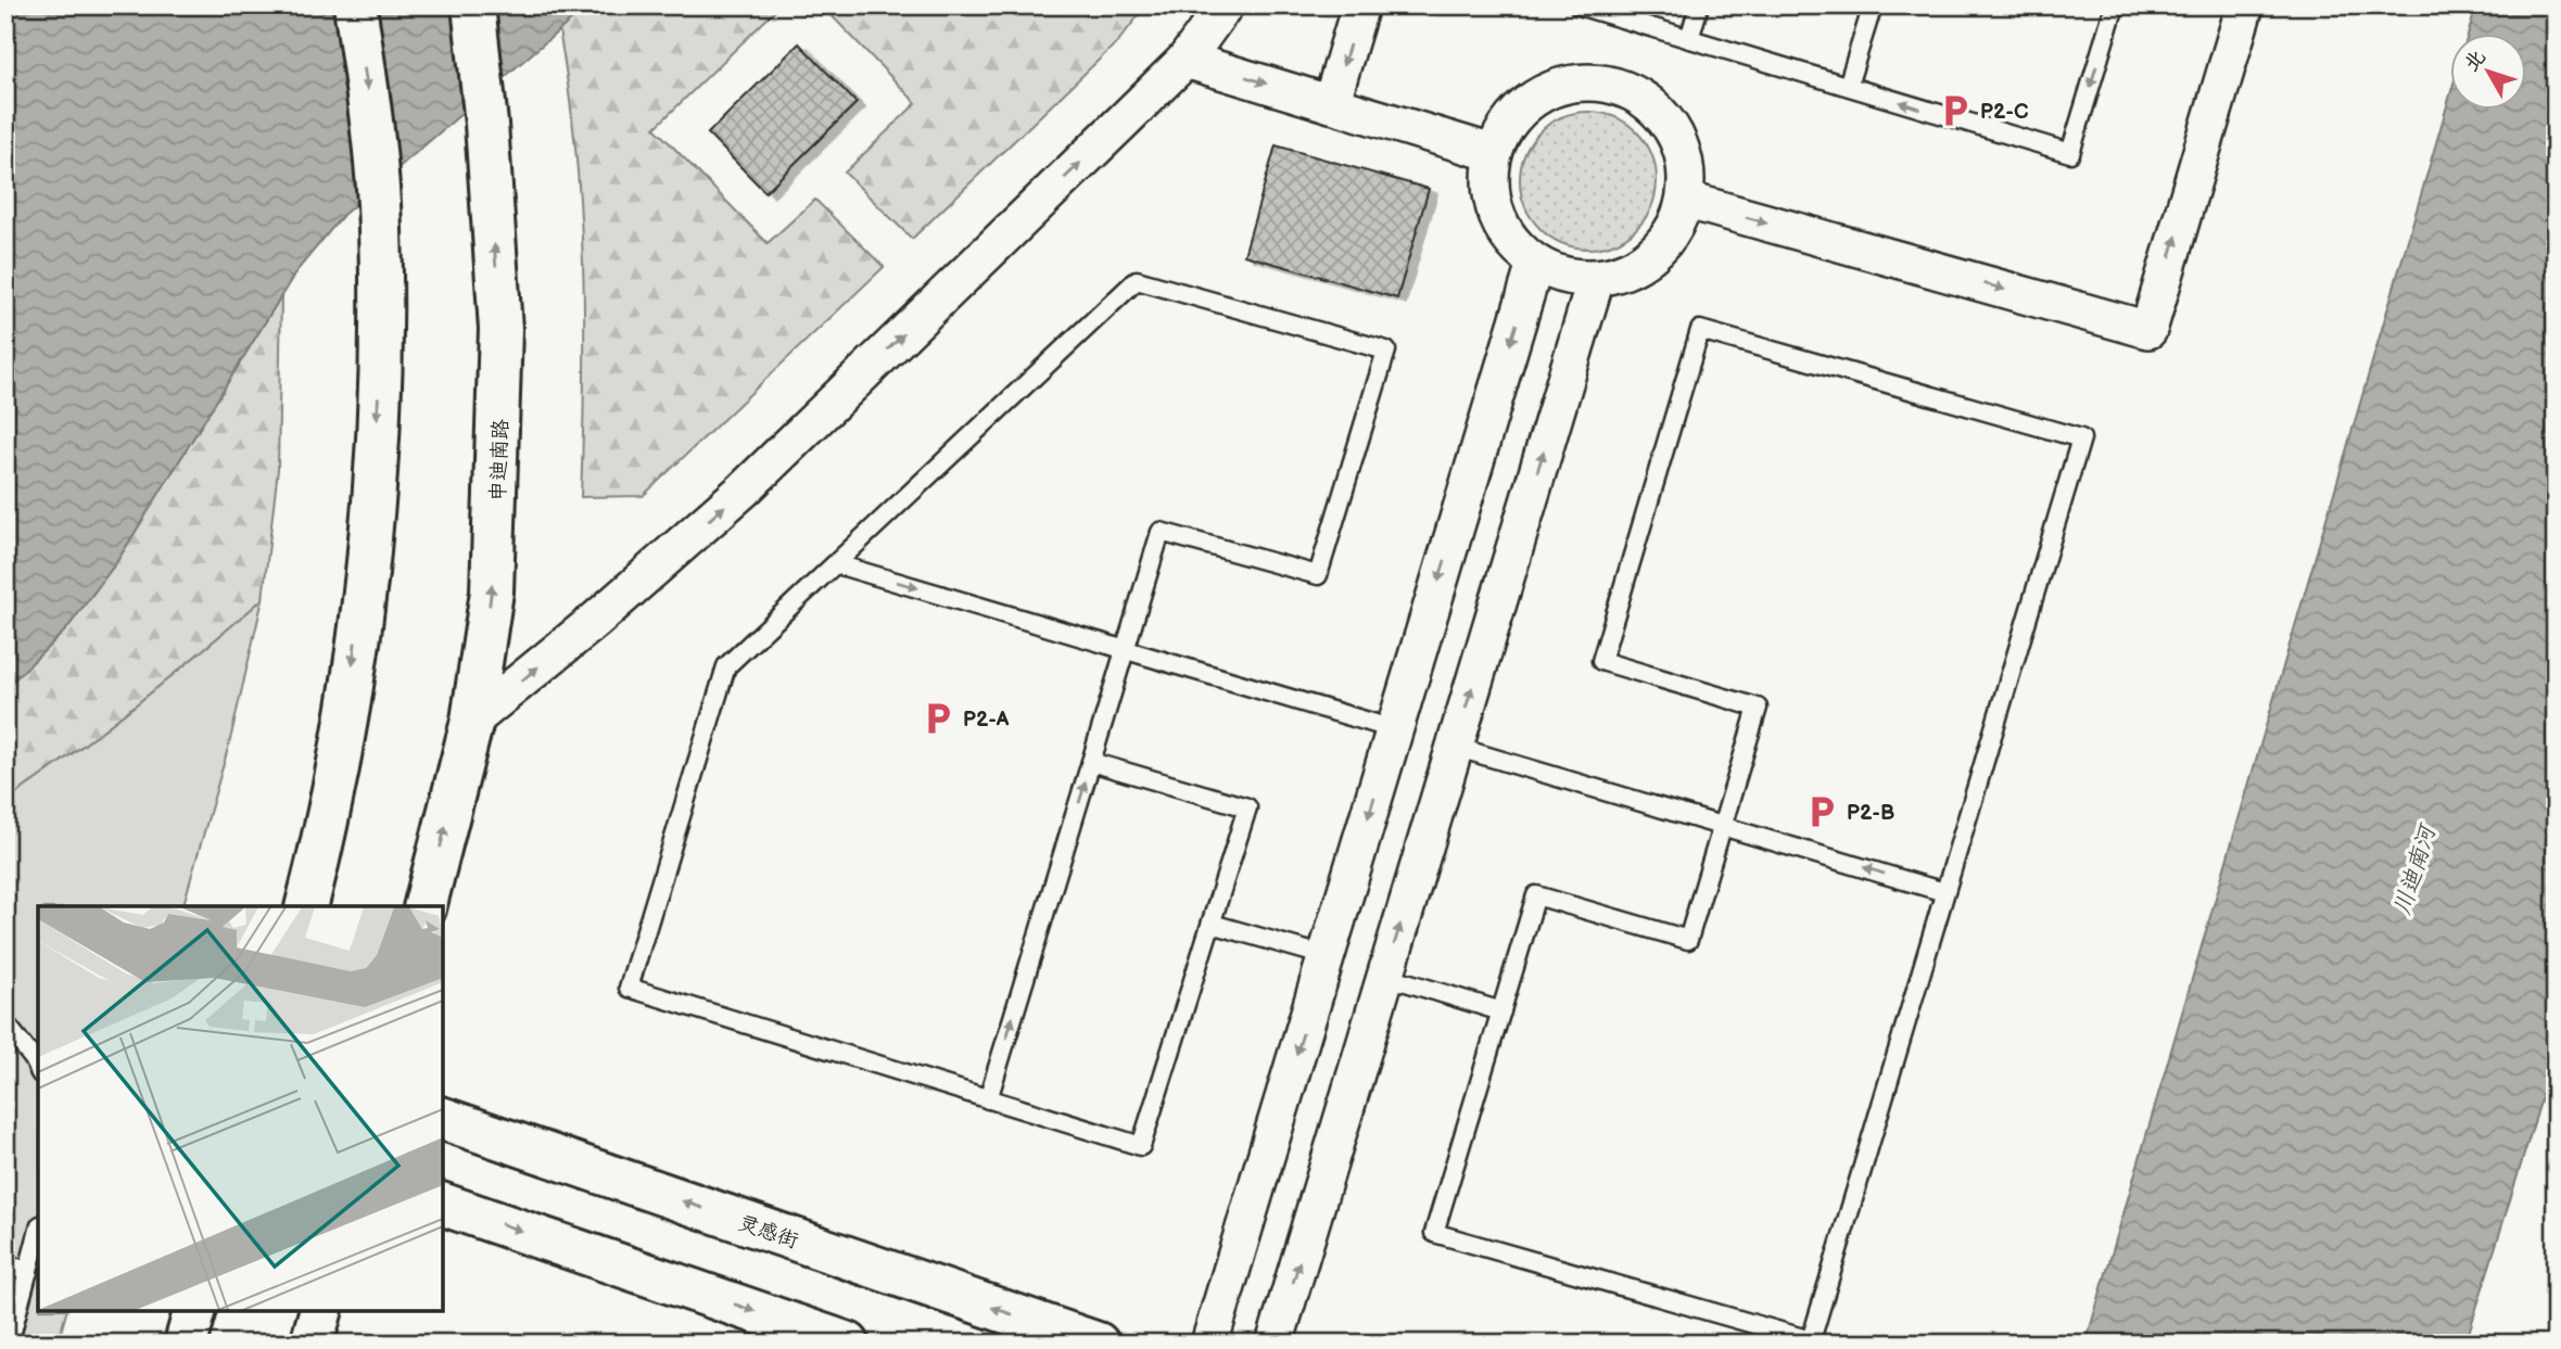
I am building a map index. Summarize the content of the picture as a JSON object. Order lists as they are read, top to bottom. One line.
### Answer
{"streets":{"street":["申迪南路","灵感街"]},"water":["川迪南河"],"places":{"parking":["P2-C","P2-A","P2-B"]},"north":"top left"}
